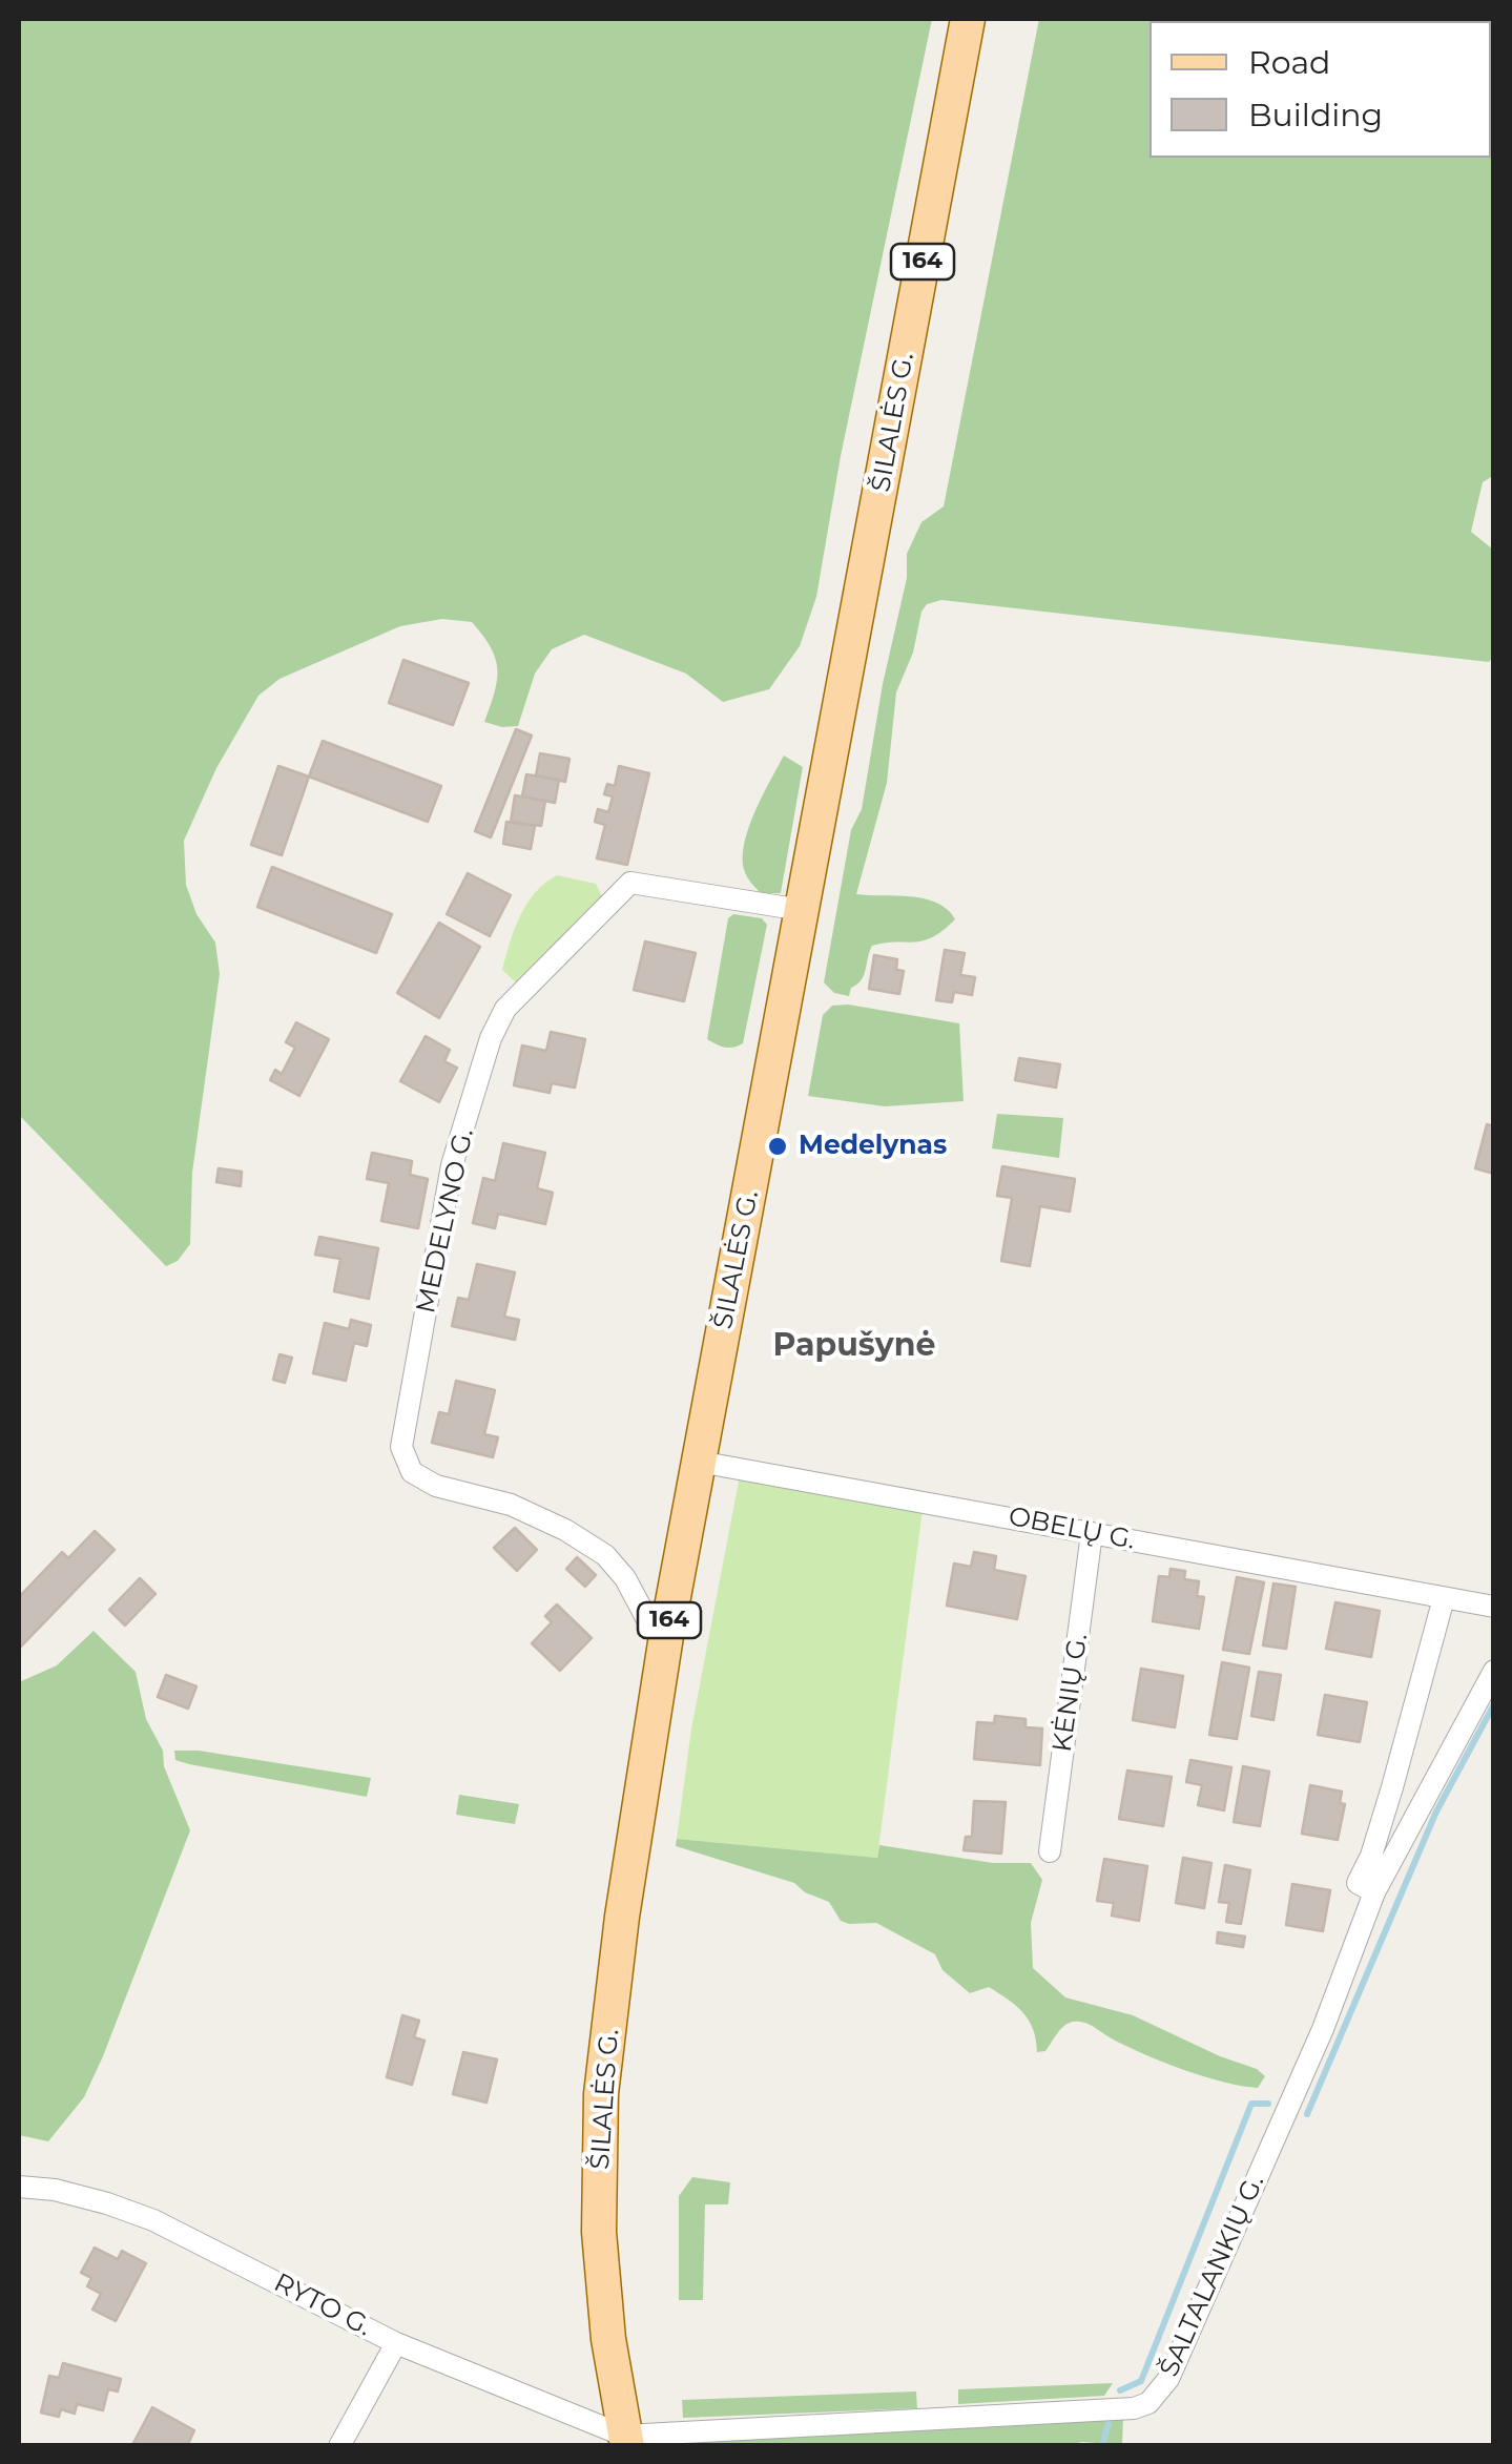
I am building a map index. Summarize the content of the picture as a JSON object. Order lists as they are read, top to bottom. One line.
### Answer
{"streets":{"main road":["164","ŠILALĖS G."],"street":["MEDELYNO G.","OBELŲ G.","KĖNIŲ G.","ŠALTALANKIŲ G.","RYTO G."]},"crossings":[["ŠILALĖS G.","MEDELYNO G."],["ŠILALĖS G.","OBELŲ G."],["ŠILALĖS G.","ŠALTALANKIŲ G."],["ŠILALĖS G.","RYTO G."],["OBELŲ G.","KĖNIŲ G."],["ŠALTALANKIŲ G.","RYTO G."]],"districts":["Papušynė"],"places":["Medelynas"],"legend":["Road","Building"]}
